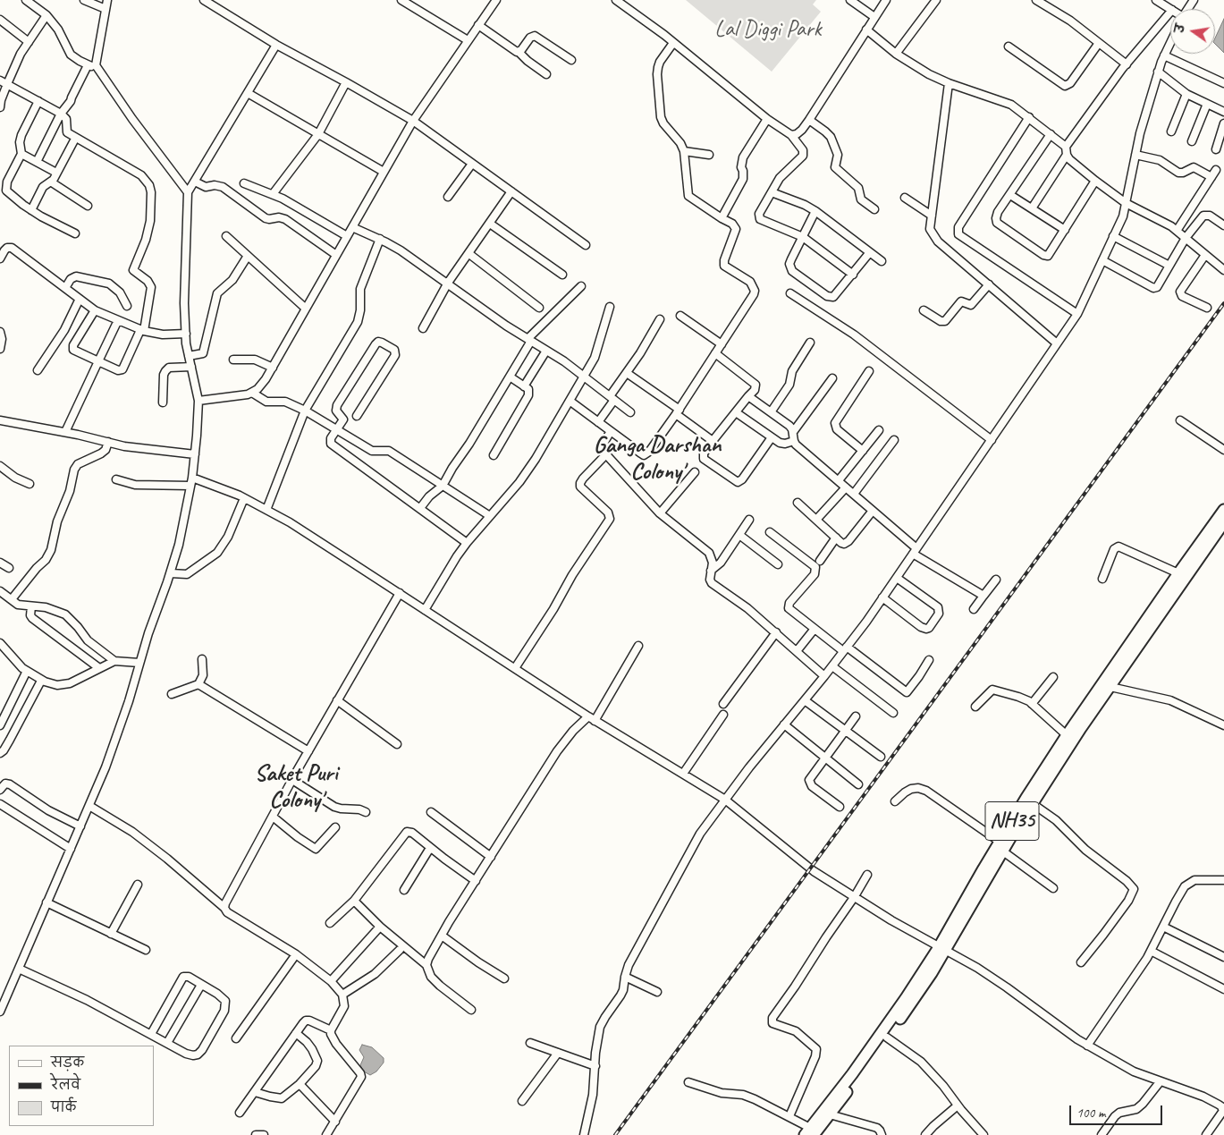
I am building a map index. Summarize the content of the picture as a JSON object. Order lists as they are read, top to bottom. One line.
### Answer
{"streets":{"highway":["NH35"]},"districts":["Ganga Darshan Colony'","Saket Puri Colony'"],"parks":["Lal Diggi Park"],"legend":["सड़क","रेलवे","पार्क"],"scale_bar":"100 m","north":"left"}
